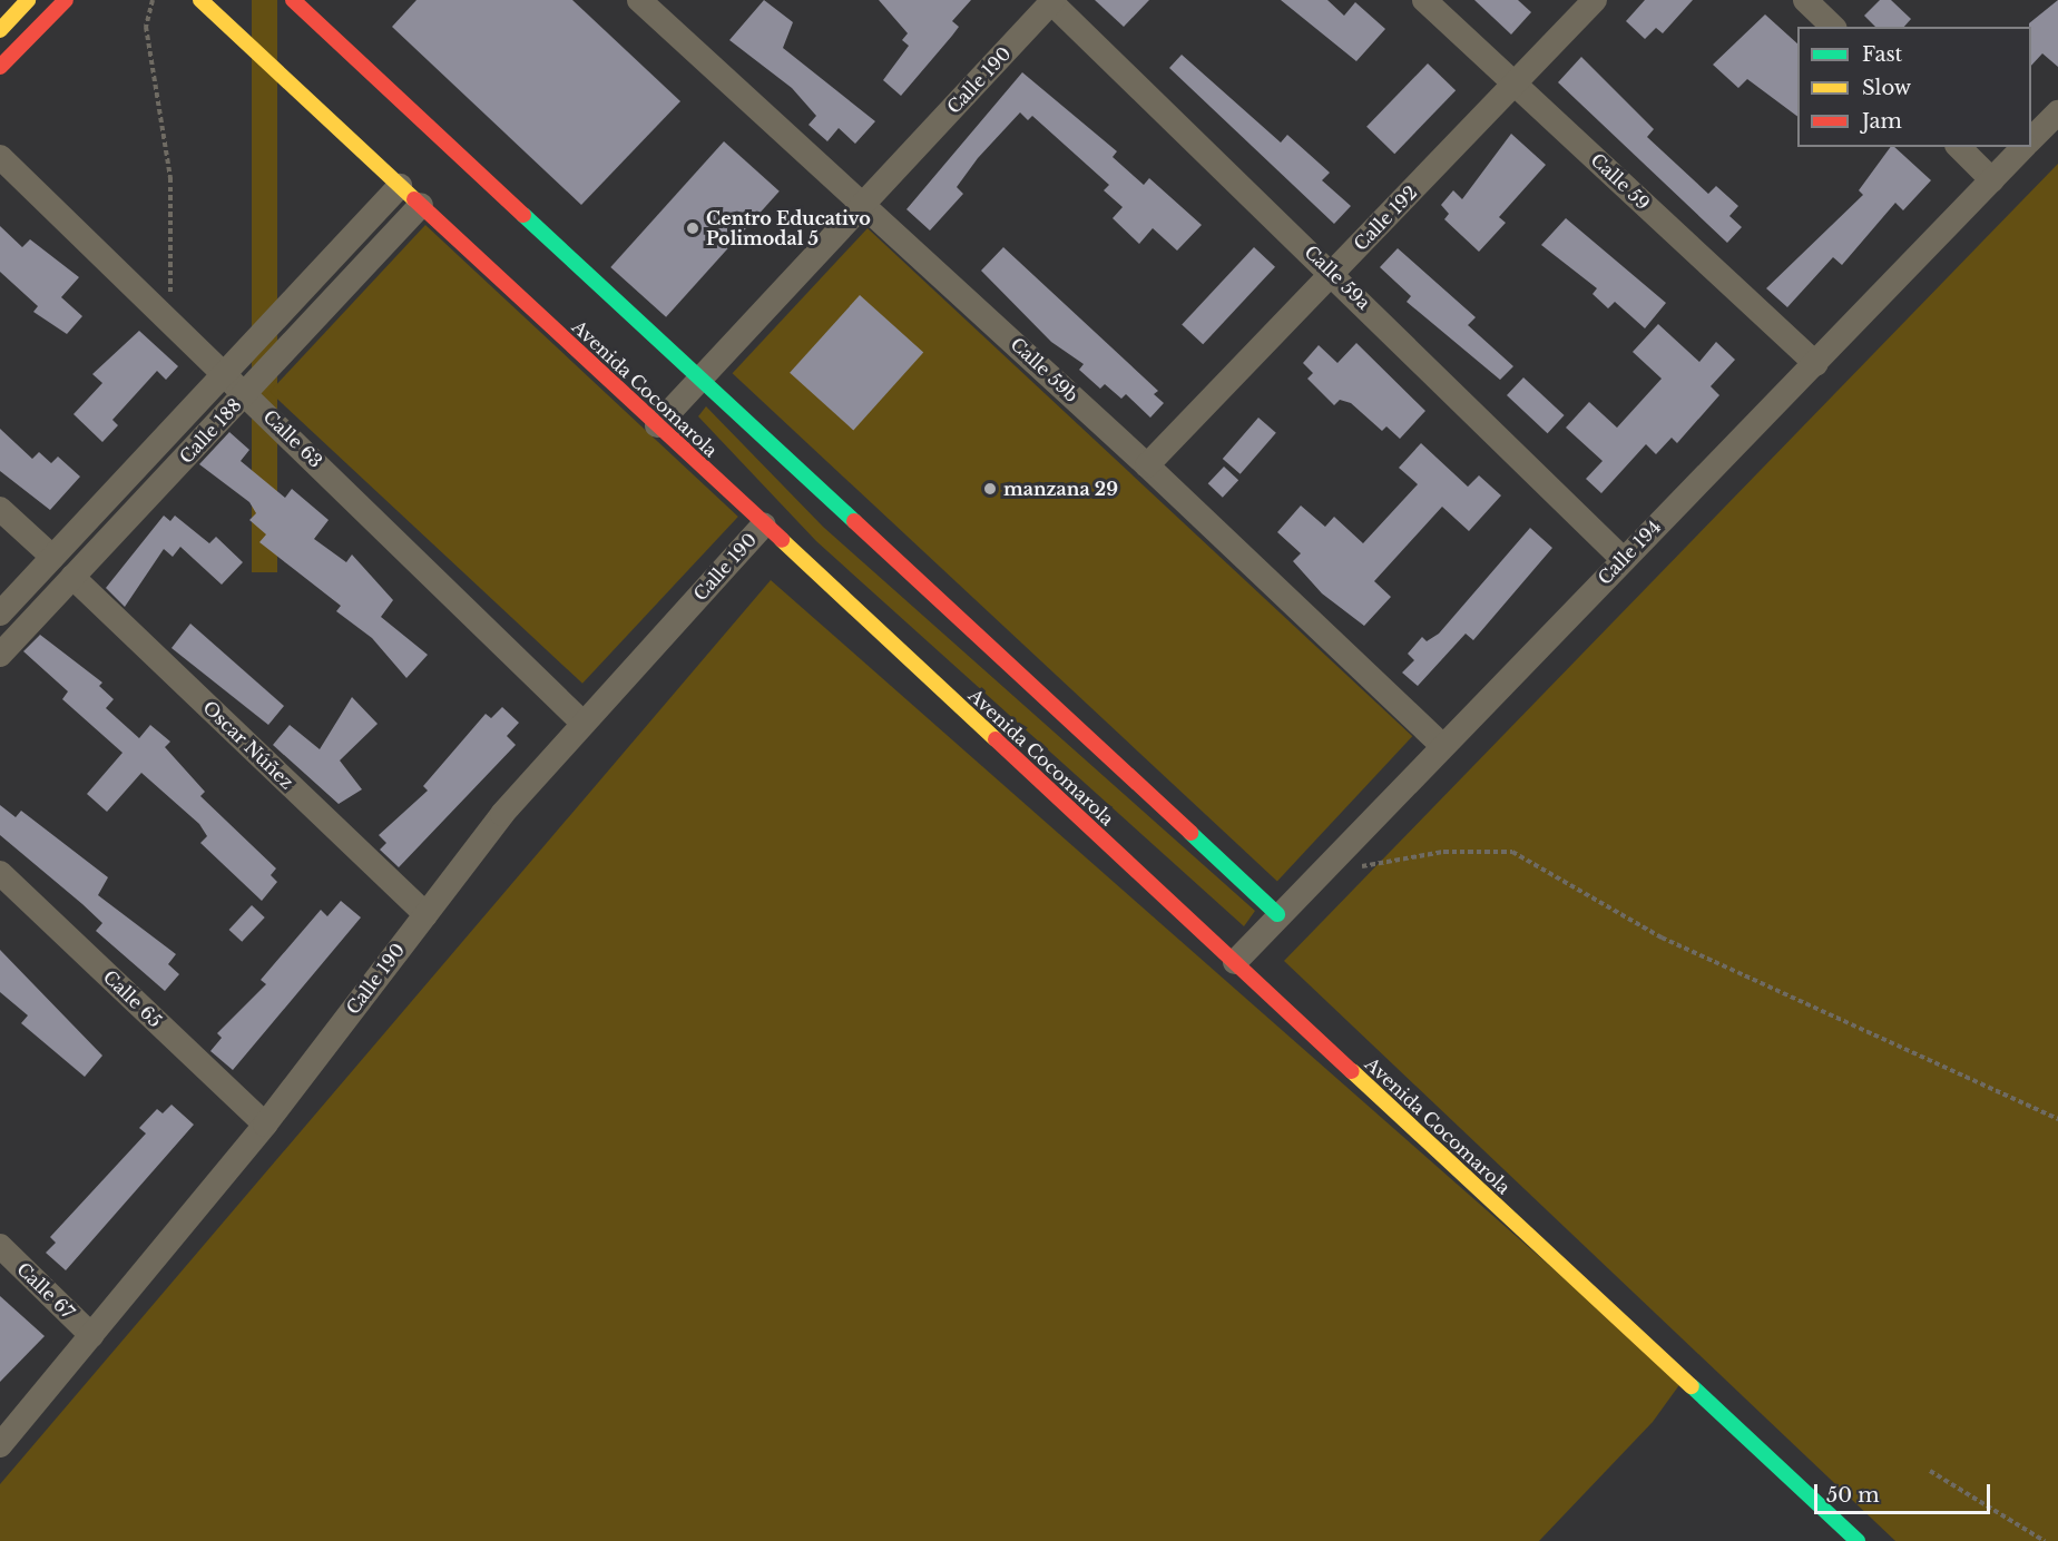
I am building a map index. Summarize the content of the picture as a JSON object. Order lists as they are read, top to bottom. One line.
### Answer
{"streets":{"street":["Calle 190","Calle 59","Calle 192","Calle 59a","Calle 59b","Avenida Cocomarola","Calle 188","Calle 63","Calle 194","Oscar Núñez","Calle 65","Calle 67"]},"crossings":[["Calle 190","Calle 59a"],["Calle 190","Calle 59b"],["Calle 190","Avenida Cocomarola"],["Calle 190","Calle 63"],["Calle 190","Oscar Núñez"],["Calle 190","Calle 65"],["Calle 190","Calle 67"],["Calle 59","Calle 192"],["Calle 59","Calle 194"],["Calle 192","Calle 59a"],["Calle 192","Calle 59b"],["Calle 59a","Calle 194"],["Calle 59b","Calle 194"],["Avenida Cocomarola","Calle 188"],["Avenida Cocomarola","Calle 194"],["Calle 188","Calle 63"],["Calle 188","Oscar Núñez"]],"places":["Centro Educativo Polimodal 5","manzana 29"],"legend":["Fast","Slow","Jam"],"scale_bar":"50 m"}
